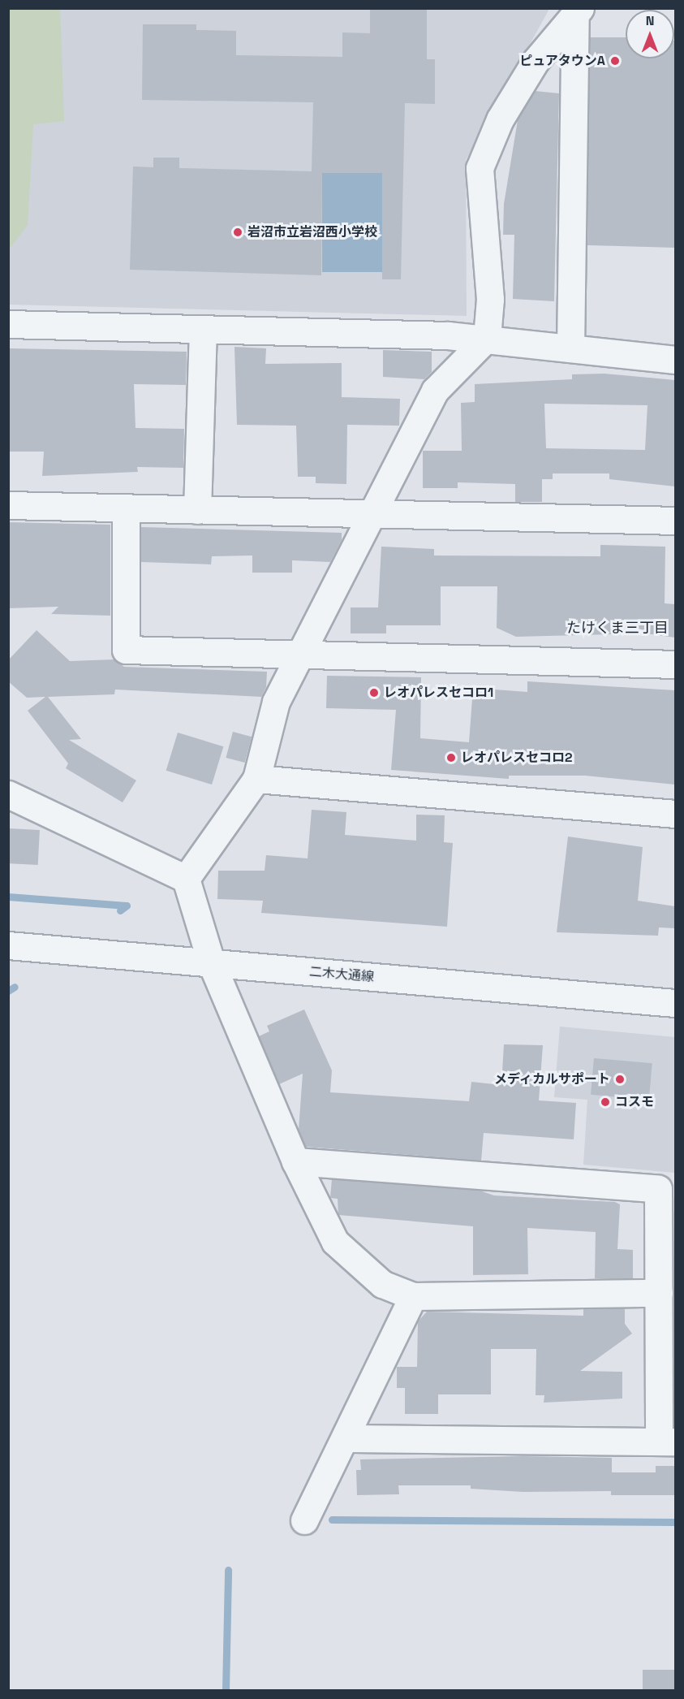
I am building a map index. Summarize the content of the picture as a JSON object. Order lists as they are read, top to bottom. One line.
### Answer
{"streets":{"street":["二木大通線"]},"districts":["たけくま三丁目"],"places":["ピュアタウンA","岩沼市立岩沼西小学校","レオパレスセコロ1","レオパレスセコロ2","メディカルサポート","コスモ"],"north":"top"}
